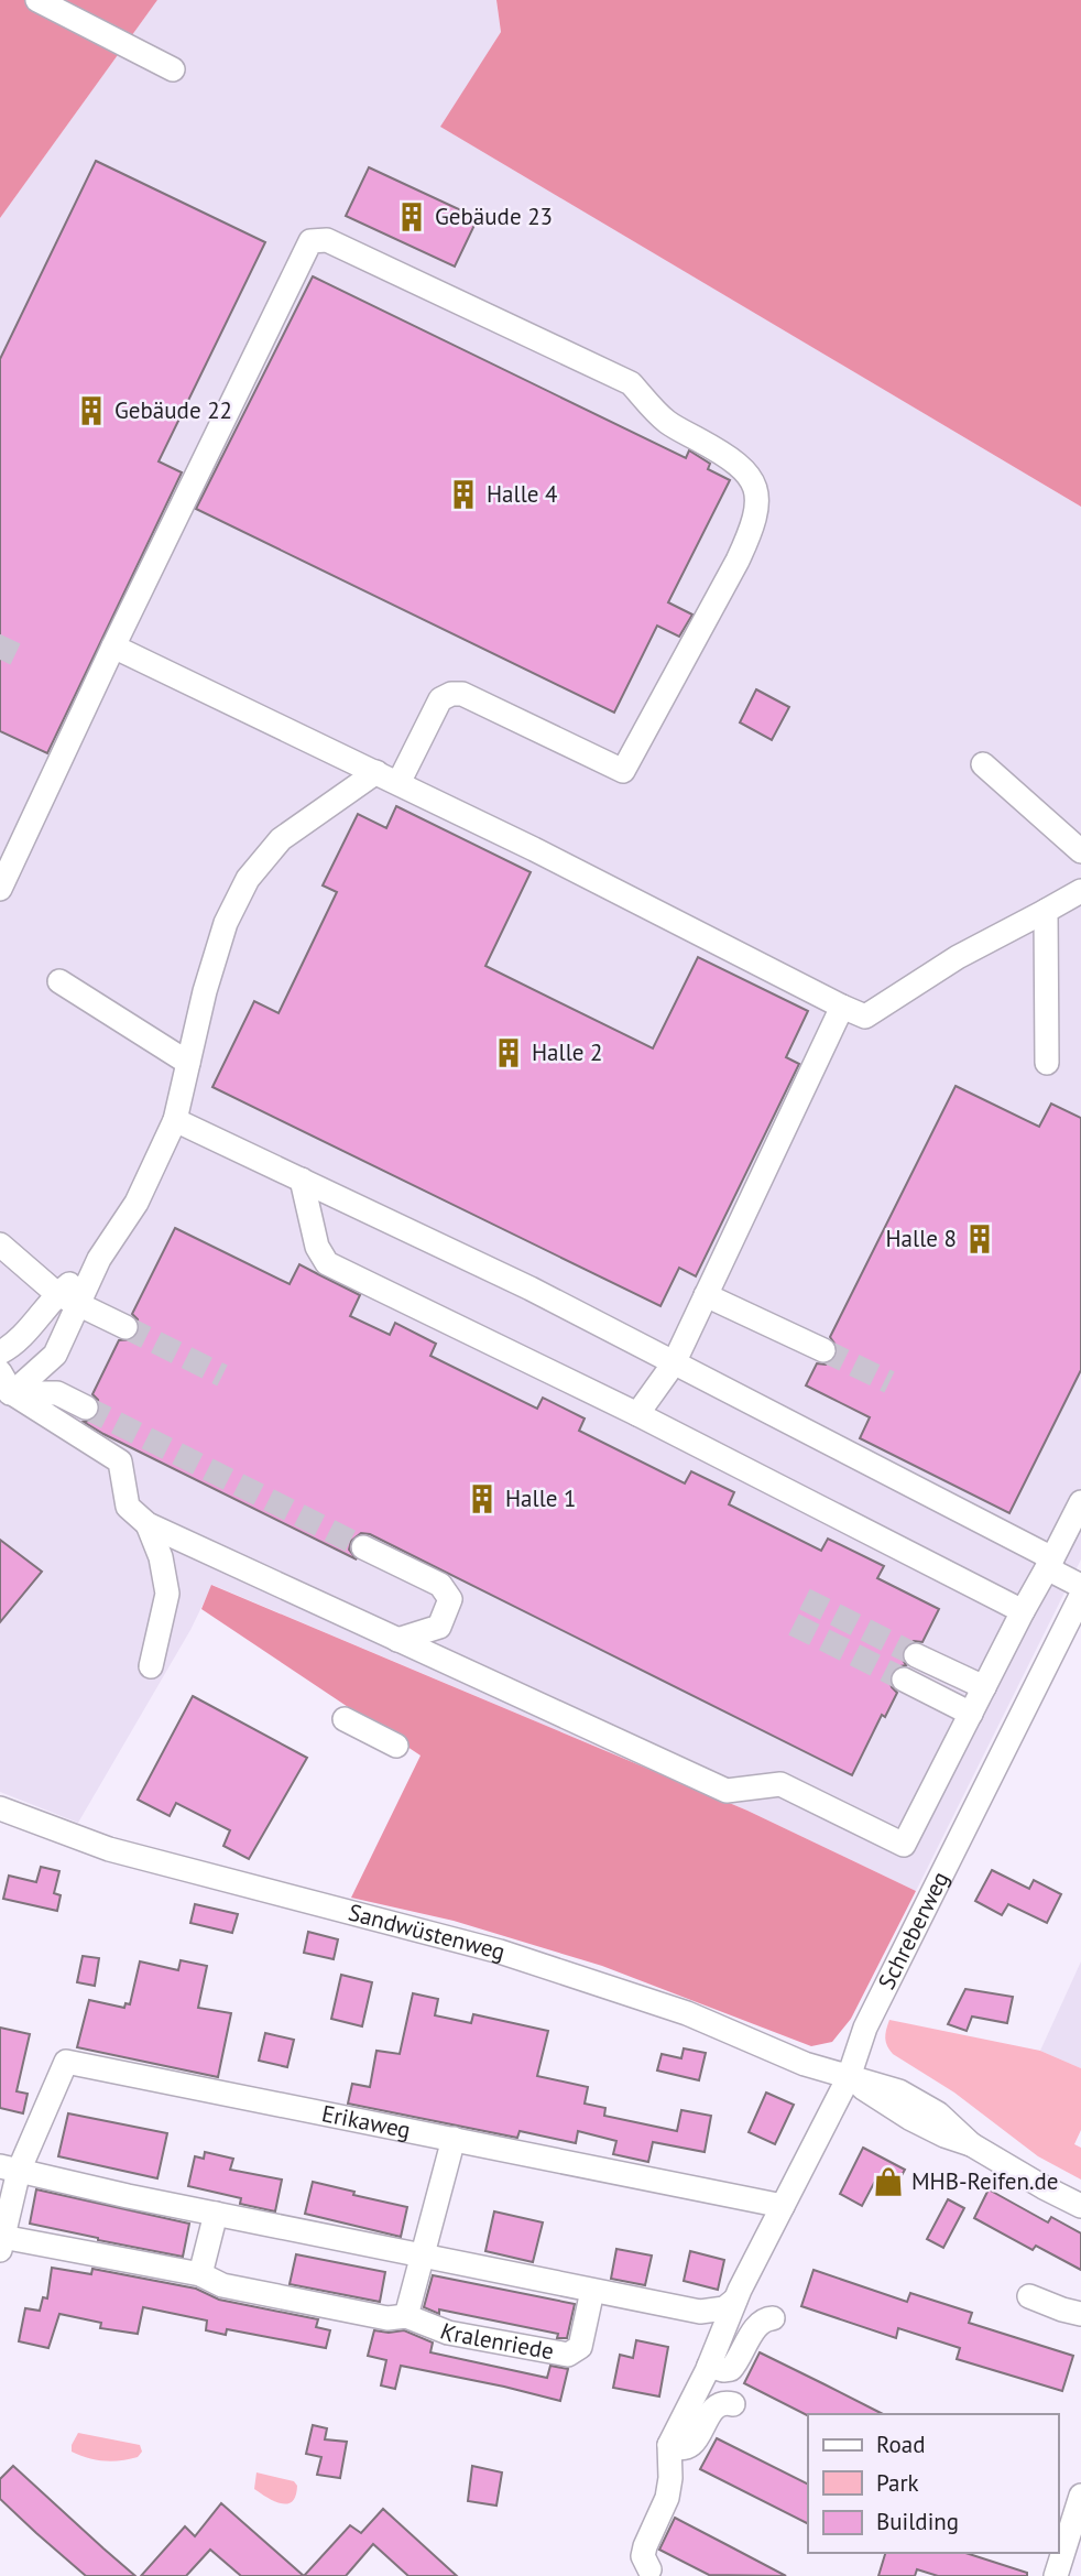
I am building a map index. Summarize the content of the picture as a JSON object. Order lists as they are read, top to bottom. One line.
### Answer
{"streets":{"street":["Schreberweg","Sandwüstenweg","Erikaweg","Kralenriede"]},"crossings":[["Schreberweg","Sandwüstenweg"],["Schreberweg","Erikaweg"]],"places":{"building":["Gebäude 23","Gebäude 22","Halle 4","Halle 2","Halle 8","Halle 1"],"shop":["MHB-Reifen.de"]},"legend":["Road","Park","Building"]}
